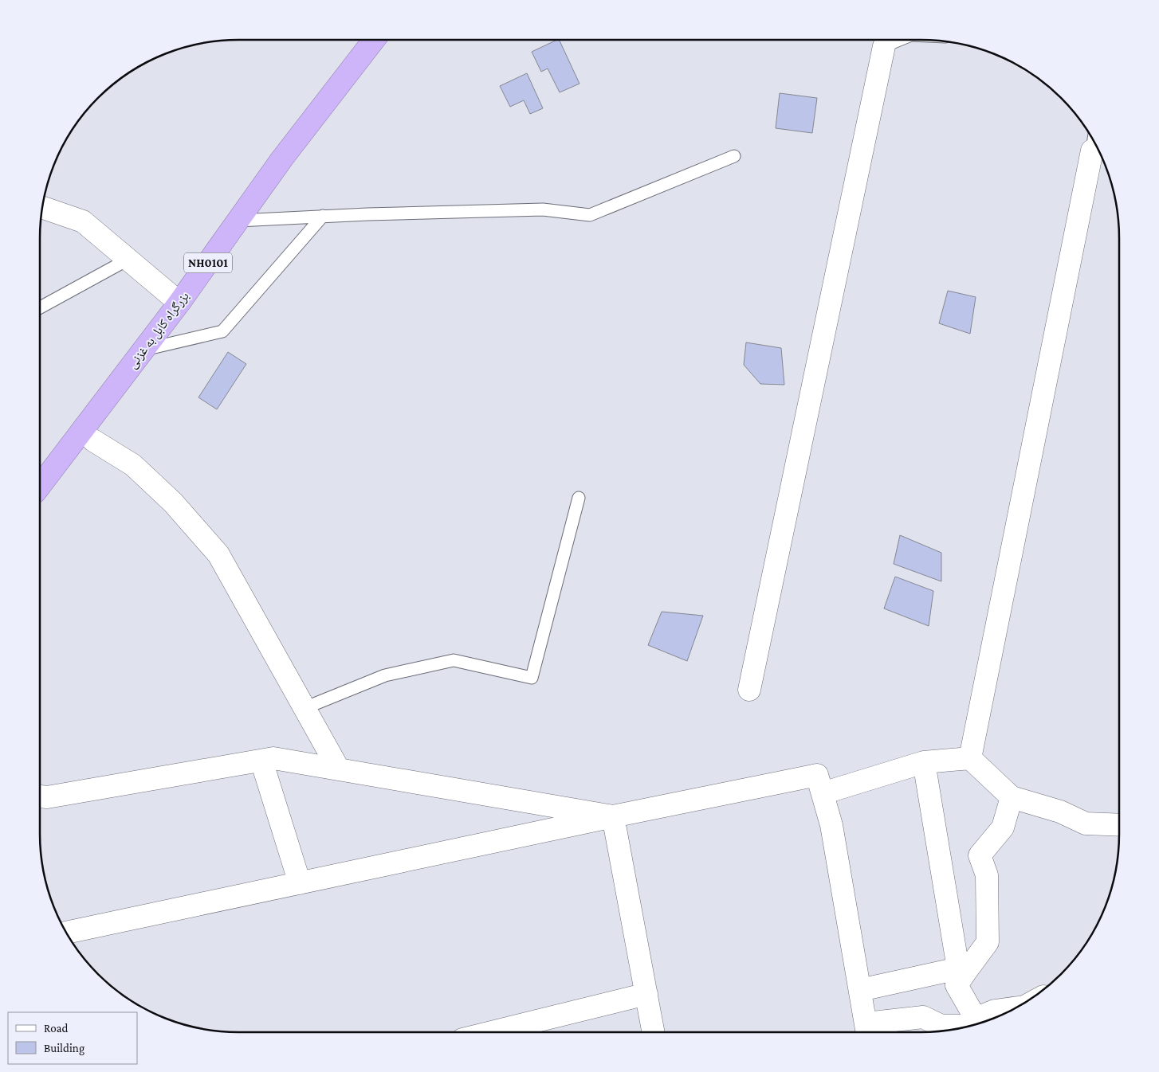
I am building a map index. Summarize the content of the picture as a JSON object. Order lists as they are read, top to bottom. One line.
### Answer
{"streets":{"highway":["NH0101","بزرگراه کابل به غزنی"]},"legend":["Road","Building"]}
